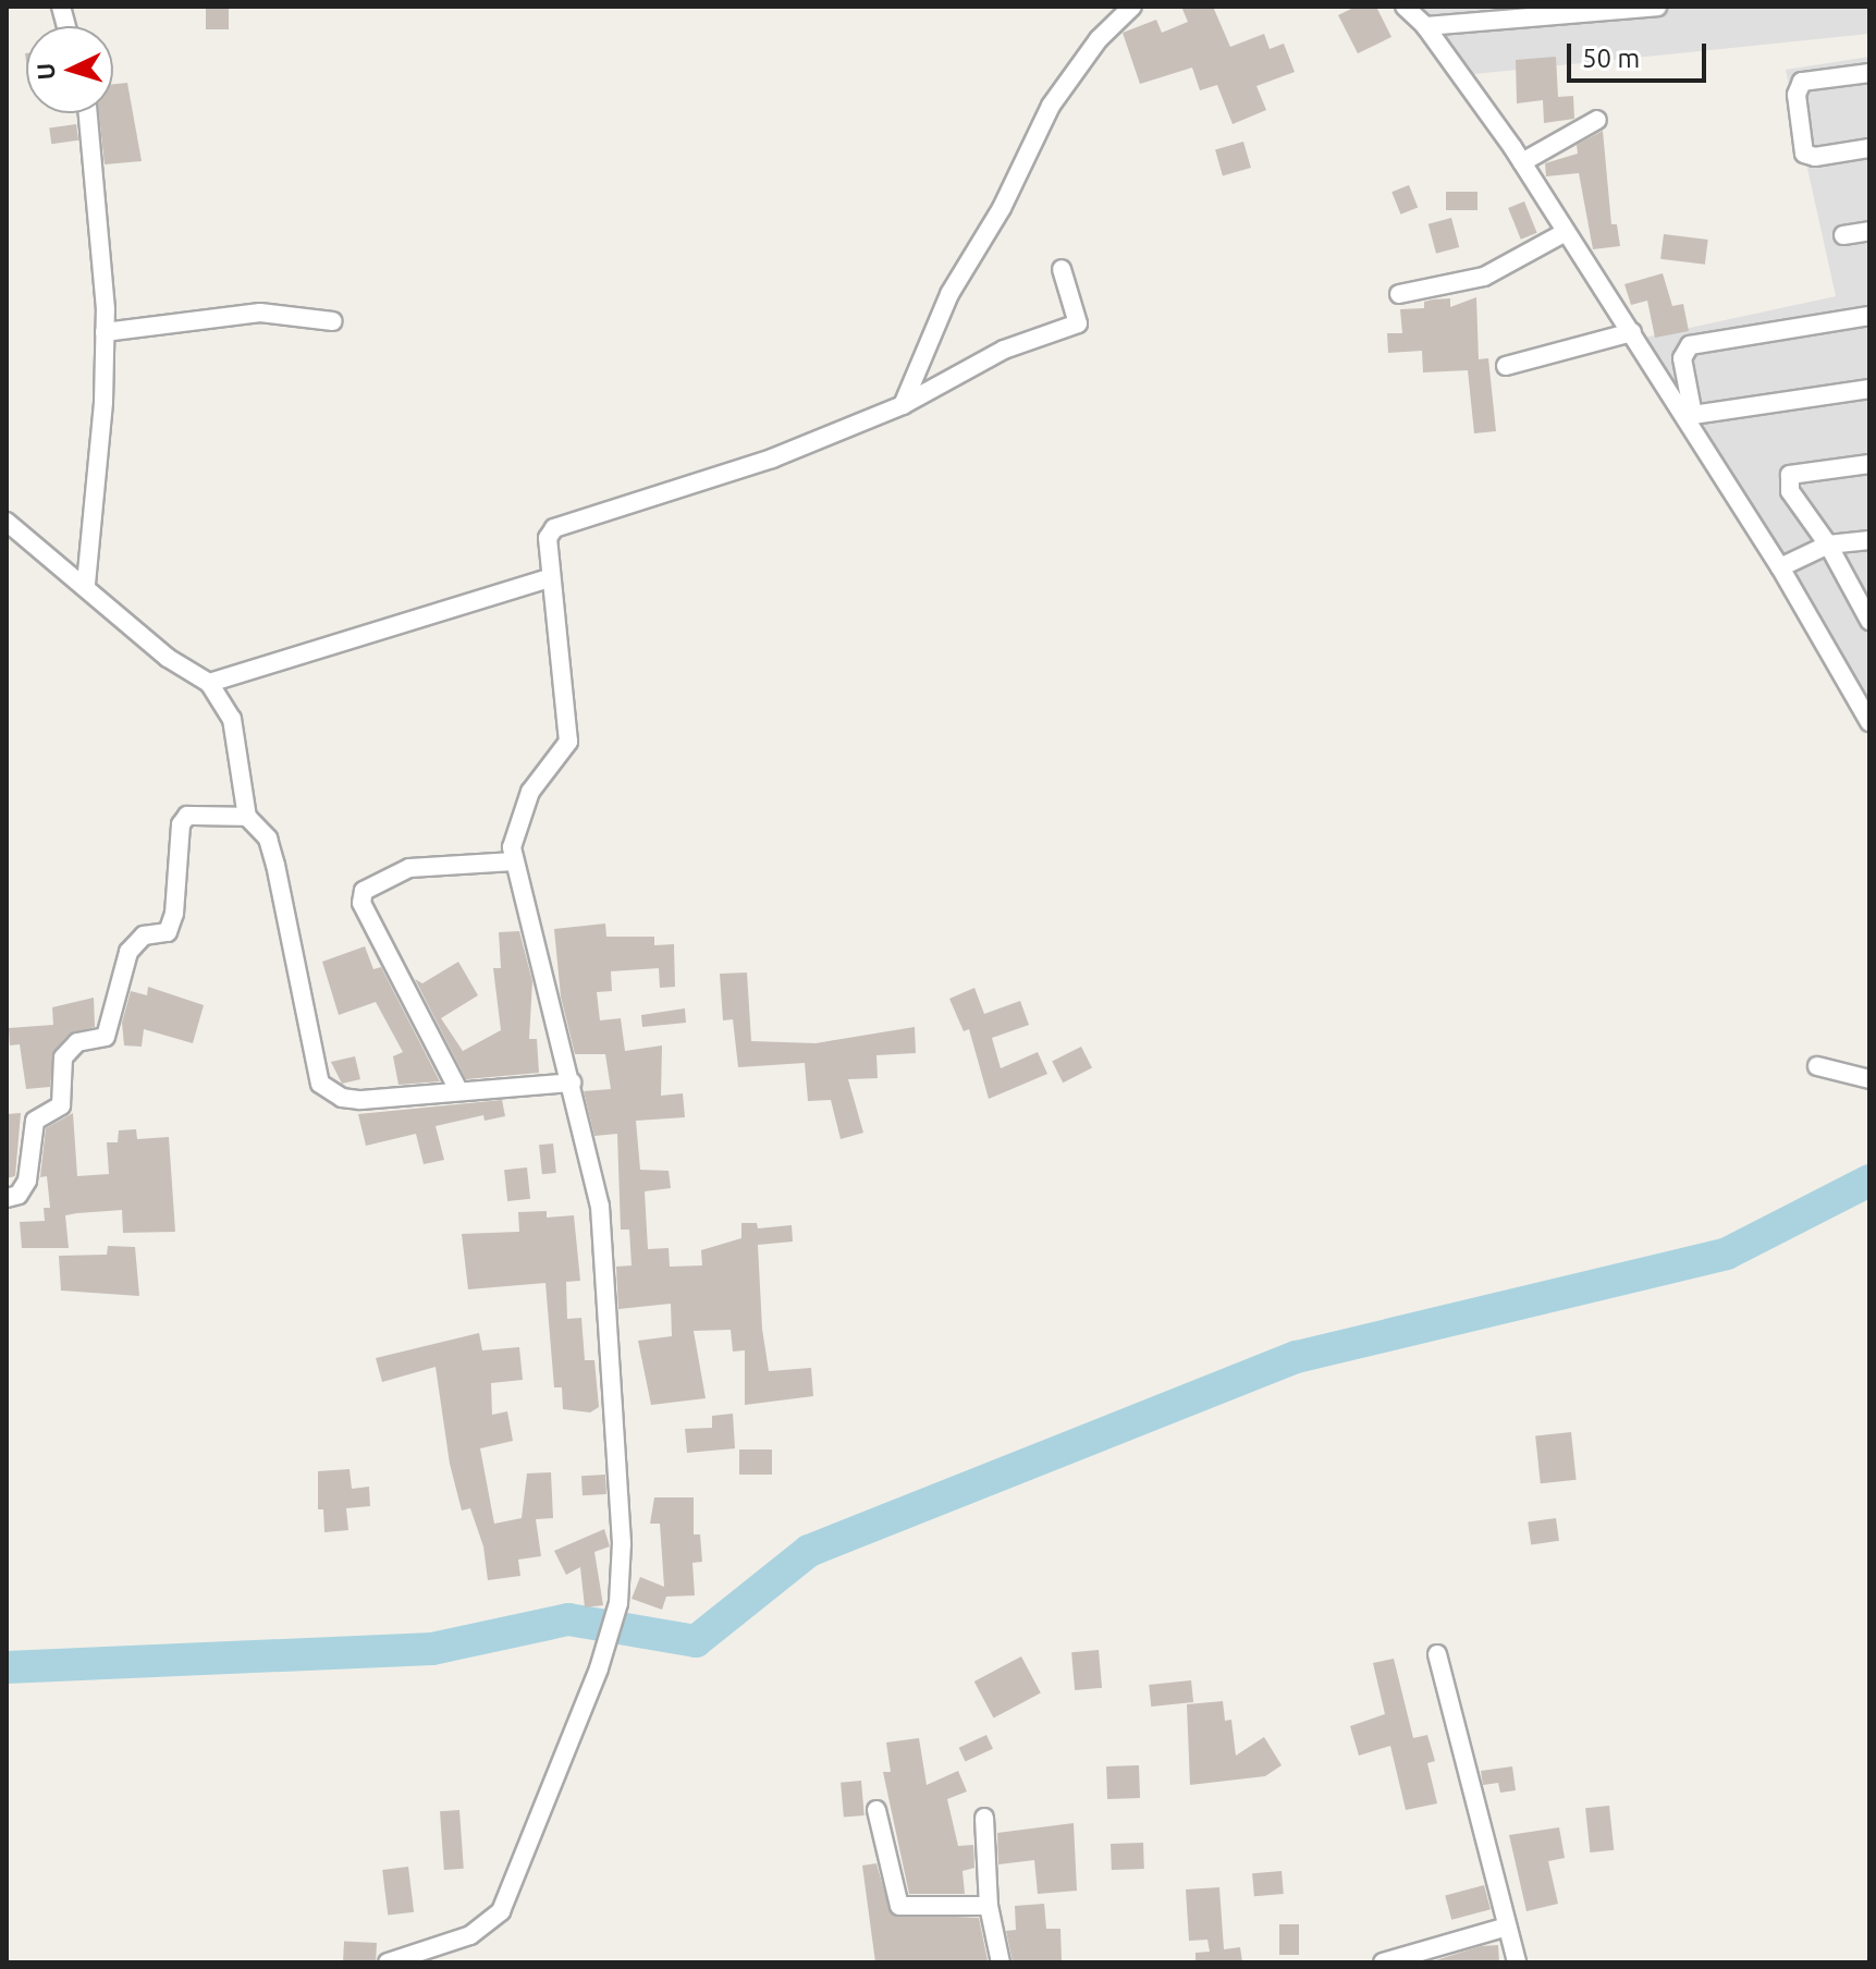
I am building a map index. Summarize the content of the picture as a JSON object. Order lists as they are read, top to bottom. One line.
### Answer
{"scale_bar":"50 m","north":"left"}
